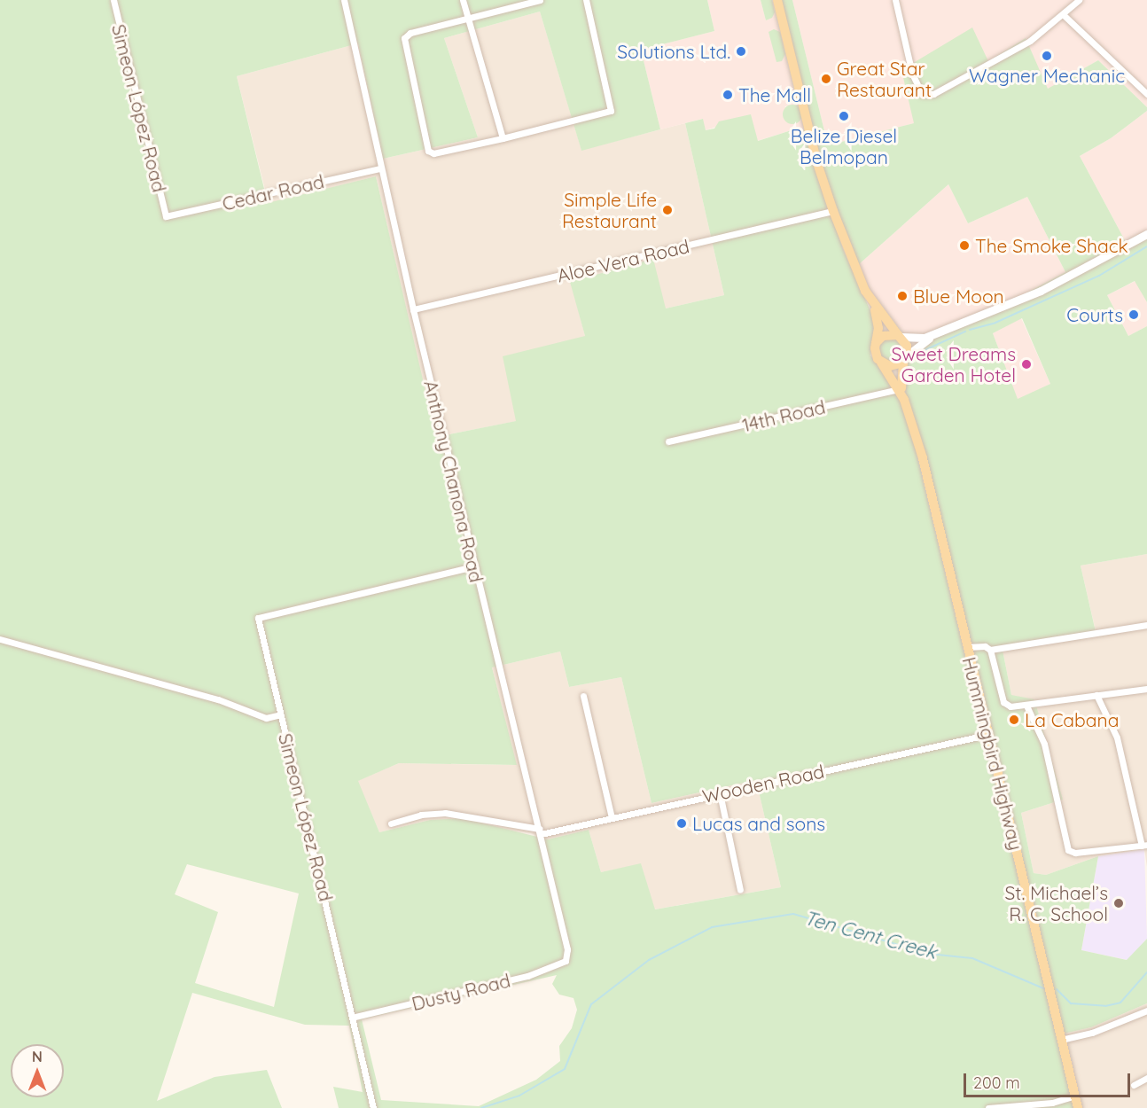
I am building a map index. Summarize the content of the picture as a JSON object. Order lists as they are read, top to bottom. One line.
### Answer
{"streets":{"main road":["Hummingbird Highway"],"street":["Simeon López Road","Cedar Road","Aloe Vera Road","14th Road","Anthony Chanona Road","Wooden Road","Dusty Road"]},"crossings":[["Simeon López Road","Cedar Road"],["Simeon López Road","Anthony Chanona Road"],["Simeon López Road","Dusty Road"],["Cedar Road","Anthony Chanona Road"],["Aloe Vera Road","Anthony Chanona Road"],["14th Road","Hummingbird Highway"],["Anthony Chanona Road","Wooden Road"],["Anthony Chanona Road","Dusty Road"],["Hummingbird Highway","Wooden Road"]],"water":["Ten Cent Creek"],"places":["Solutions Ltd.","Wagner Mechanic","Great Star Restaurant","The Mall","Belize Diesel Belmopan","Simple Life Restaurant","The Smoke Shack","Blue Moon","Courts","Sweet Dreams Garden Hotel","La Cabana","Lucas and sons","St. Michael’s R. C. School"],"scale_bar":"200 m","north":"top"}
